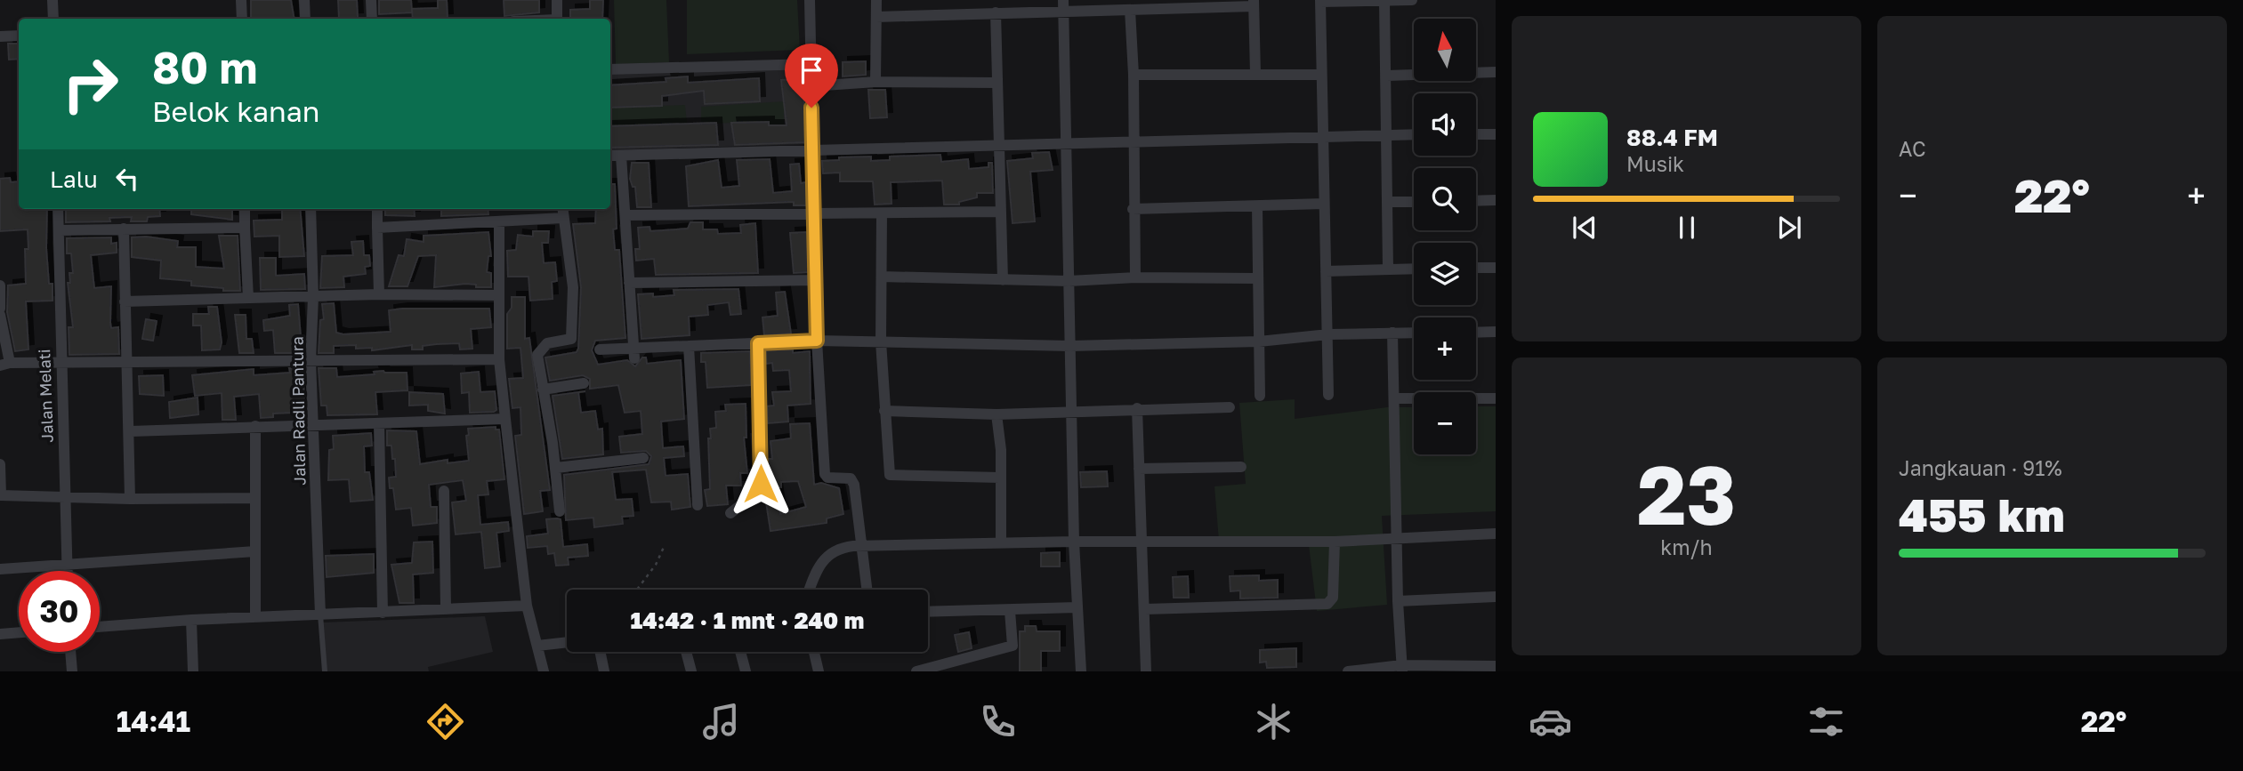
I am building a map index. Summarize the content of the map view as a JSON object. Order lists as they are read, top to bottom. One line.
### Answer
{"streets":{"street":["Jalan Melati","Jalan Radli Pantura"]},"north":"top","page":{"tile":["AC",["23","km/h"],["Jangkauan · 91%","455 km"]],"map_buttons":["+","−"],"turn":["80 m","Belok kanan"],"song":["88.4 FM","Musik"],"then":"Lalu","heat":["−","22°","+"],"limit":"30","trip":"14:42 · 1 mnt · 240 m","tabs":["14:41","22°"]}}
